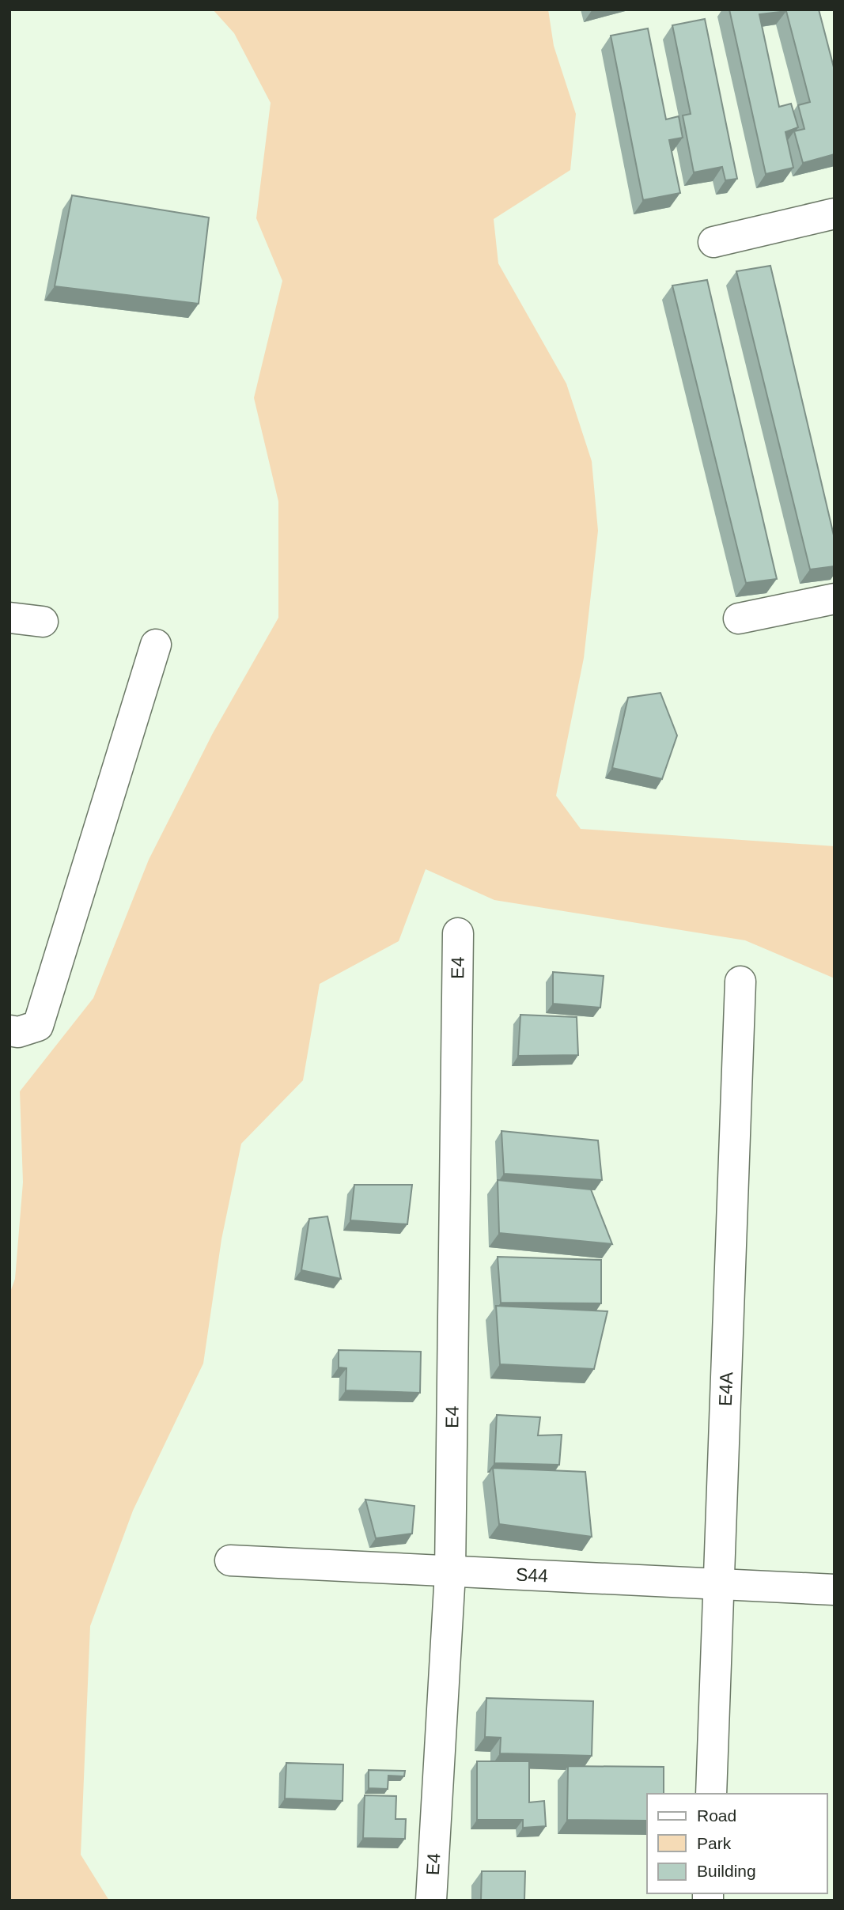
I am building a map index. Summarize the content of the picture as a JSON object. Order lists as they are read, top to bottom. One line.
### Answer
{"streets":{"street":["E4","E4A","S44"]},"crossings":[["E4","S44"],["E4A","S44"]],"legend":["Road","Park","Building"]}
